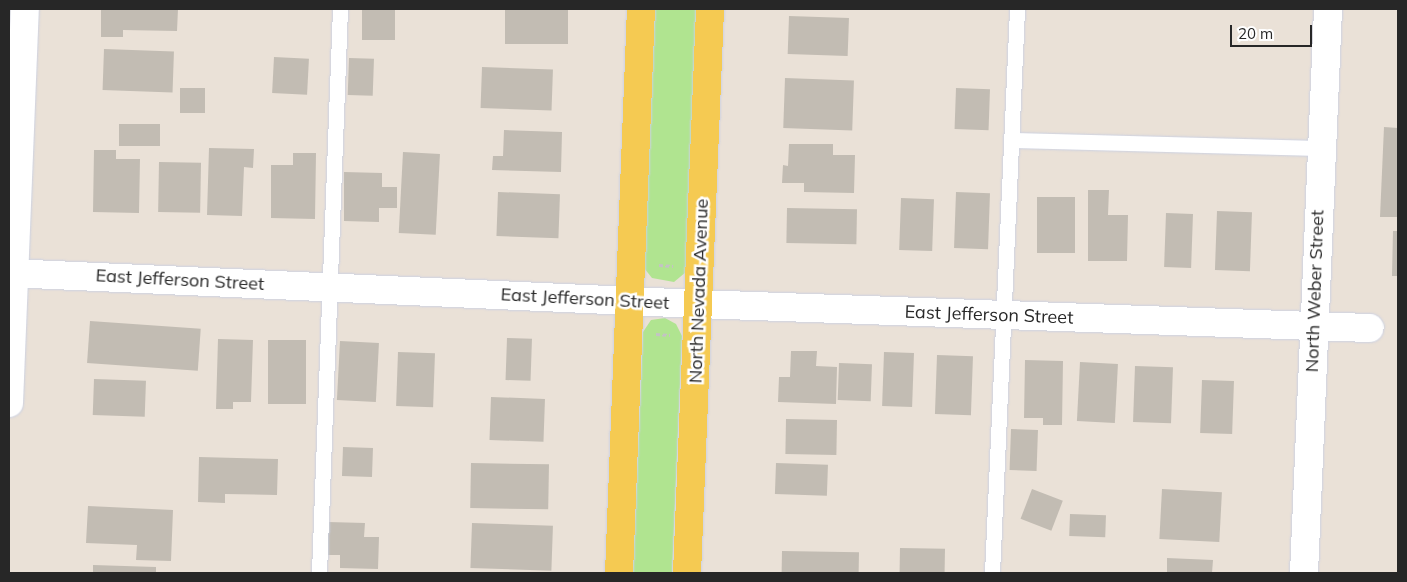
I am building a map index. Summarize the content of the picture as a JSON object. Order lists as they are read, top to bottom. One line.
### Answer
{"streets":{"main road":["North Nevada Avenue"],"street":["East Jefferson Street","North Weber Street"]},"crossings":[["East Jefferson Street","North Nevada Avenue"],["East Jefferson Street","North Weber Street"]],"scale_bar":"20 m"}
